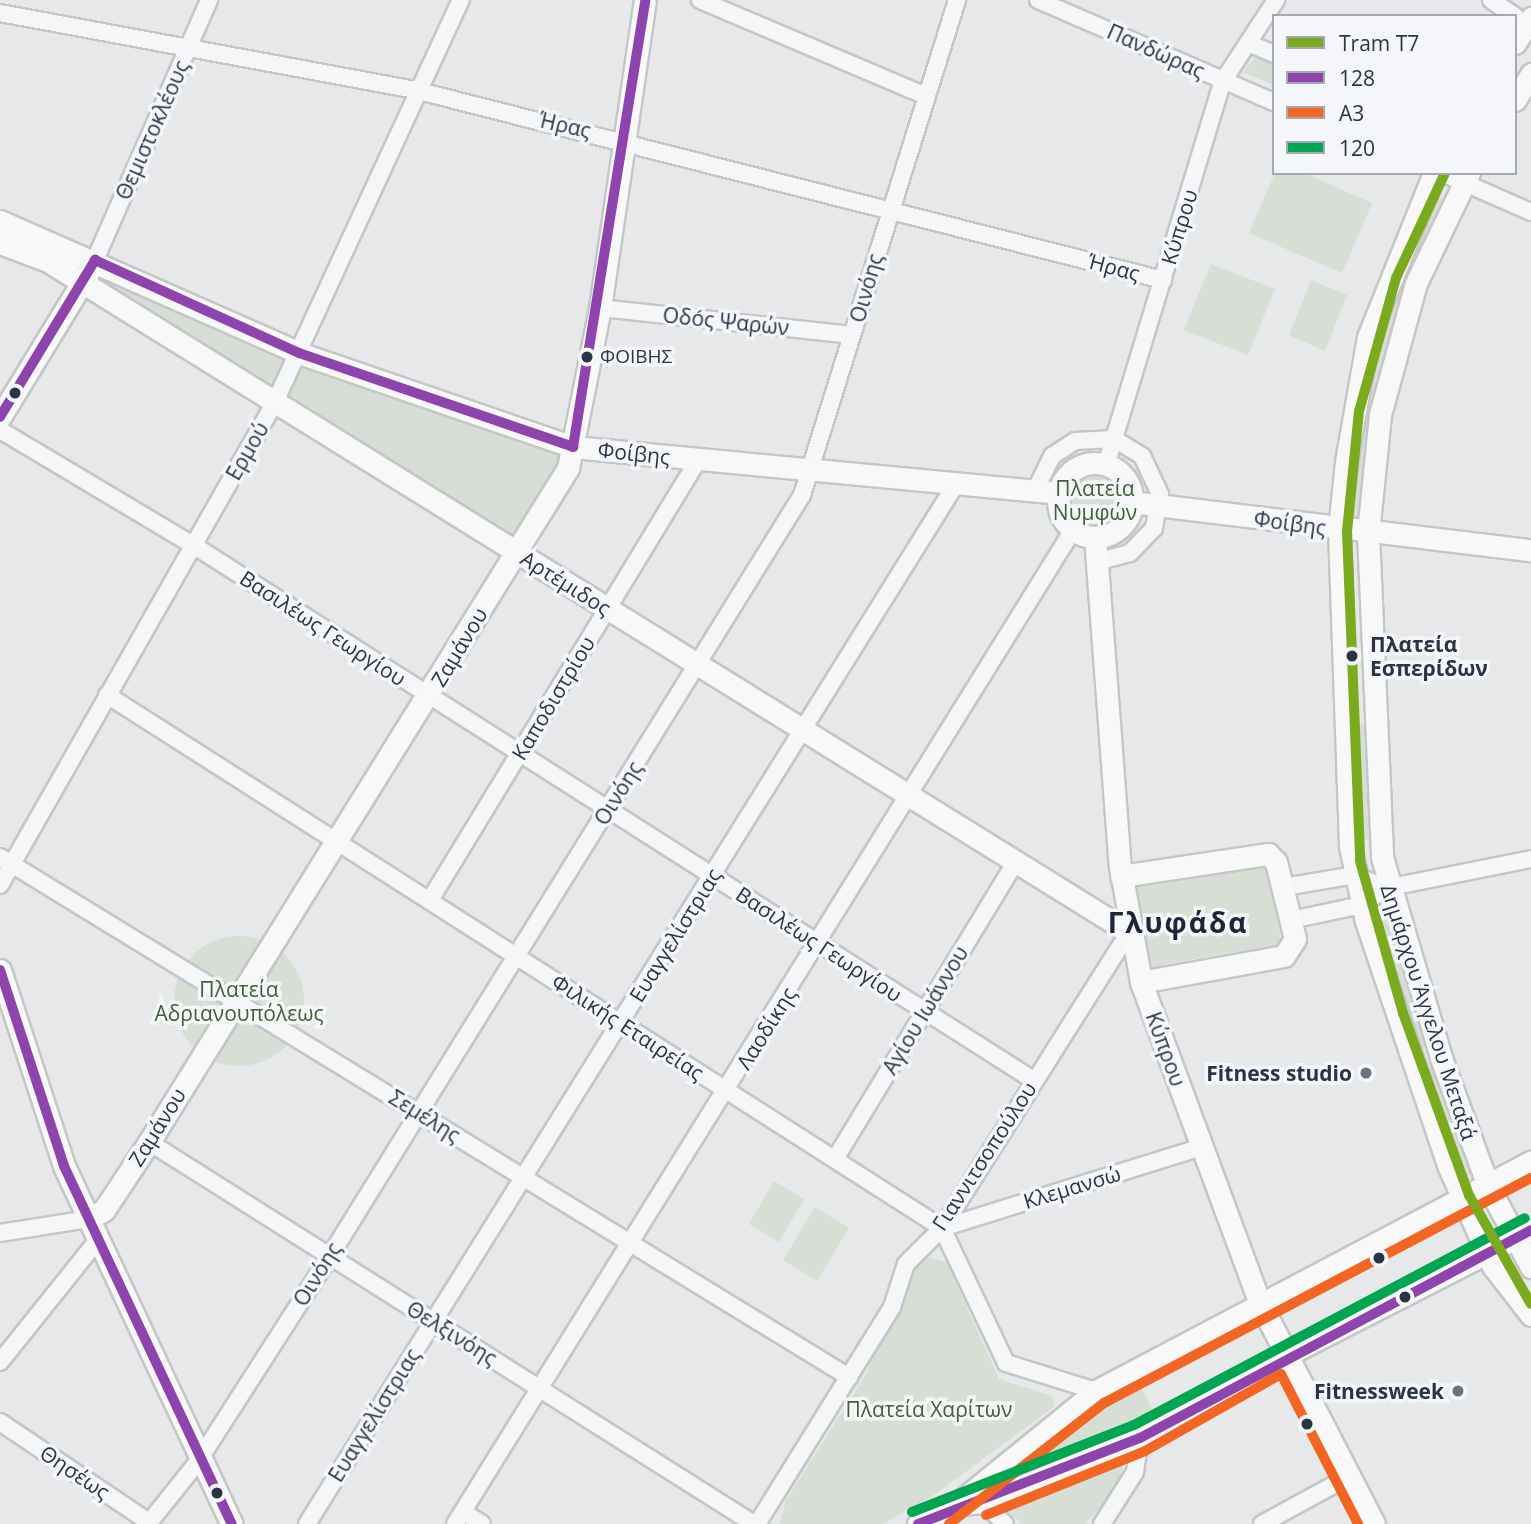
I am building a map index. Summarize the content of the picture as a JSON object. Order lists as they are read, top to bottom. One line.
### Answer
{"streets":{"street":["Πανδώρας","Ήρας","Θεμιστοκλέους","Κύπρου","Οινόης","Οδóς Ψαρών","Ερμού","Φοίβης","Αρτέμιδος","Βασιλέως Γεωργίου","Ζαμάνου","Καποδιστρίου","Ευαγγελίστριας","Αγίου Ιωάννου","Δημάρχου Άγγελου Μεταξά","Φιλικής Εταιρείας","Λαοδίκης","Σεμέλης","Γιαννιτσοπούλου","Κλεμανσώ","Θελξινόης","Θησέως"]},"crossings":[["Πανδώρας","Κύπρου"],["Ήρας","Θεμιστοκλέους"],["Ήρας","Κύπρου"],["Ήρας","Οινόης"],["Ήρας","Ερμού"],["Ήρας","Ζαμάνου"],["Θεμιστοκλέους","Φοίβης"],["Κύπρου","Φοίβης"],["Κύπρου","Αρτέμιδος"],["Κύπρου","Λαοδίκης"],["Κύπρου","Γιαννιτσοπούλου"],["Κύπρου","Κλεμανσώ"],["Οινόης","Οδóς Ψαρών"],["Οινόης","Φοίβης"],["Οινόης","Αρτέμιδος"],["Οινόης","Βασιλέως Γεωργίου"],["Οινόης","Φιλικής Εταιρείας"],["Οινόης","Σεμέλης"],["Οινόης","Θελξινόης"],["Οινόης","Θησέως"],["Οδóς Ψαρών","Ζαμάνου"],["Ερμού","Φοίβης"],["Ερμού","Αρτέμιδος"],["Ερμού","Βασιλέως Γεωργίου"],["Ερμού","Φιλικής Εταιρείας"],["Ερμού","Σεμέλης"],["Φοίβης","Αρτέμιδος"],["Φοίβης","Ζαμάνου"],["Φοίβης","Καποδιστρίου"],["Φοίβης","Ευαγγελίστριας"],["Φοίβης","Δημάρχου Άγγελου Μεταξά"],["Φοίβης","Λαοδίκης"],["Αρτέμιδος","Ζαμάνου"],["Αρτέμιδος","Καποδιστρίου"],["Αρτέμιδος","Ευαγγελίστριας"],["Αρτέμιδος","Αγίου Ιωάννου"],["Αρτέμιδος","Λαοδίκης"],["Αρτέμιδος","Γιαννιτσοπούλου"],["Βασιλέως Γεωργίου","Ζαμάνου"],["Βασιλέως Γεωργίου","Καποδιστρίου"],["Βασιλέως Γεωργίου","Ευαγγελίστριας"],["Βασιλέως Γεωργίου","Αγίου Ιωάννου"],["Βασιλέως Γεωργίου","Λαοδίκης"],["Βασιλέως Γεωργίου","Γιαννιτσοπούλου"],["Ζαμάνου","Φιλικής Εταιρείας"],["Ζαμάνου","Σεμέλης"],["Ζαμάνου","Θελξινόης"],["Καποδιστρίου","Φιλικής Εταιρείας"],["Ευαγγελίστριας","Φιλικής Εταιρείας"],["Ευαγγελίστριας","Σεμέλης"],["Ευαγγελίστριας","Θελξινόης"],["Αγίου Ιωάννου","Φιλικής Εταιρείας"],["Φιλικής Εταιρείας","Λαοδίκης"],["Φιλικής Εταιρείας","Γιαννιτσοπούλου"],["Φιλικής Εταιρείας","Κλεμανσώ"],["Λαοδίκης","Σεμέλης"],["Λαοδίκης","Θελξινόης"],["Σεμέλης","Γιαννιτσοπούλου"],["Γιαννιτσοπούλου","Κλεμανσώ"],["Γιαννιτσοπούλου","Θελξινόης"]],"districts":["Γλυφάδα"],"parks":["Πλατεία Νυμφών","Πλατεία Αδριανουπόλεως","Πλατεία Χαρίτων"],"places":["ΦΟΙΒΗΣ","Πλατεία Εσπερίδων","Fitness studio","Fitnessweek"],"lines":["transit line 128","tram line Τ7","transit line Α3","transit line 120"],"legend":["Tram Τ7","128","Α3","120"]}
